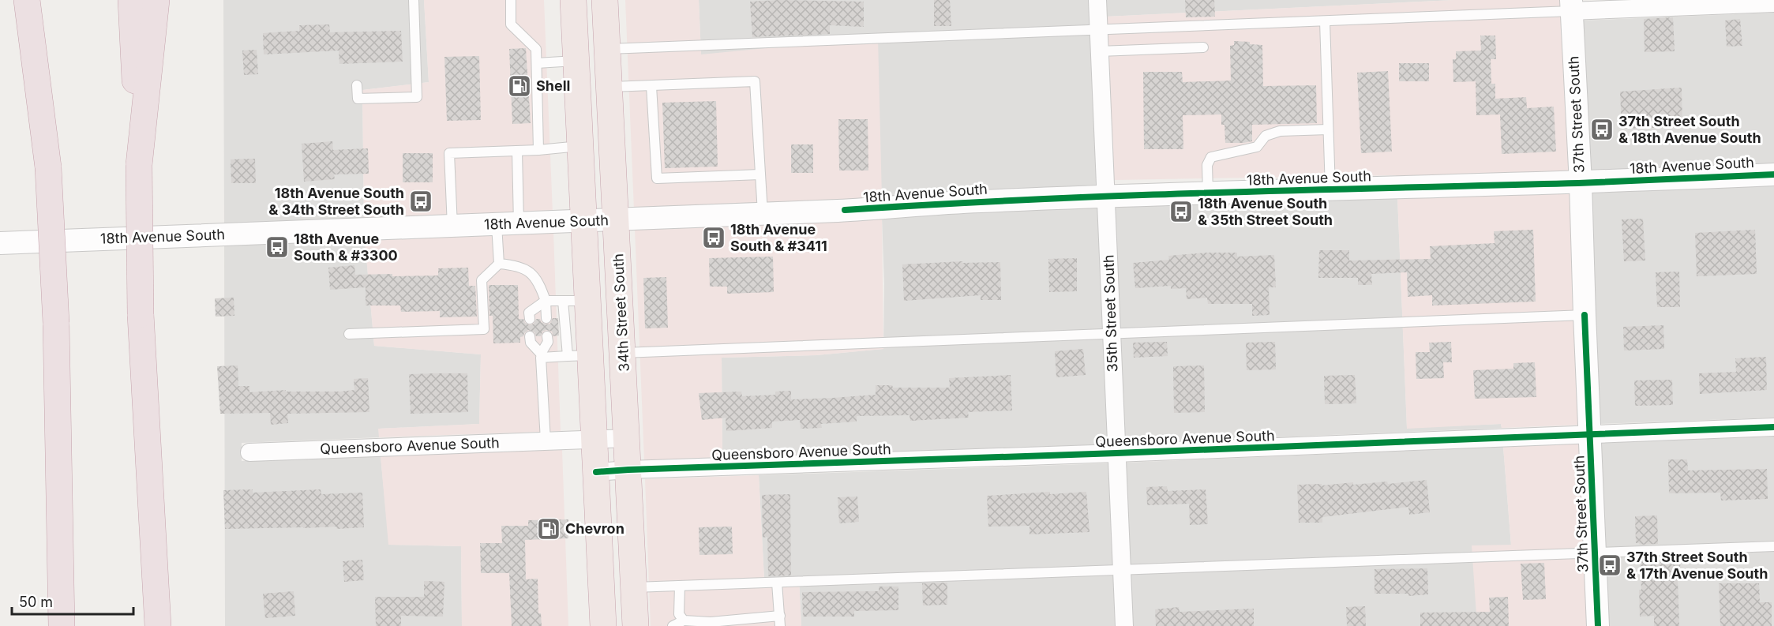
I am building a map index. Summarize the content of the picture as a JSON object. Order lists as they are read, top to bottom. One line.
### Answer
{"streets":{"highway":["34th Street South"],"street":["37th Street South","18th Avenue South","35th Street South","Queensboro Avenue South"]},"crossings":[["37th Street South","18th Avenue South"],["37th Street South","Queensboro Avenue South"],["18th Avenue South","34th Street South"],["18th Avenue South","35th Street South"],["34th Street South","Queensboro Avenue South"],["35th Street South","Queensboro Avenue South"]],"places":{"fuel station":["Shell","Chevron"],"bus stop":["37th Street South & 18th Avenue South","18th Avenue South & 34th Street South","18th Avenue South & 35th Street South","18th Avenue South & #3411","18th Avenue South & #3300","37th Street South & 17th Avenue South"]},"scale_bar":"50 m"}
